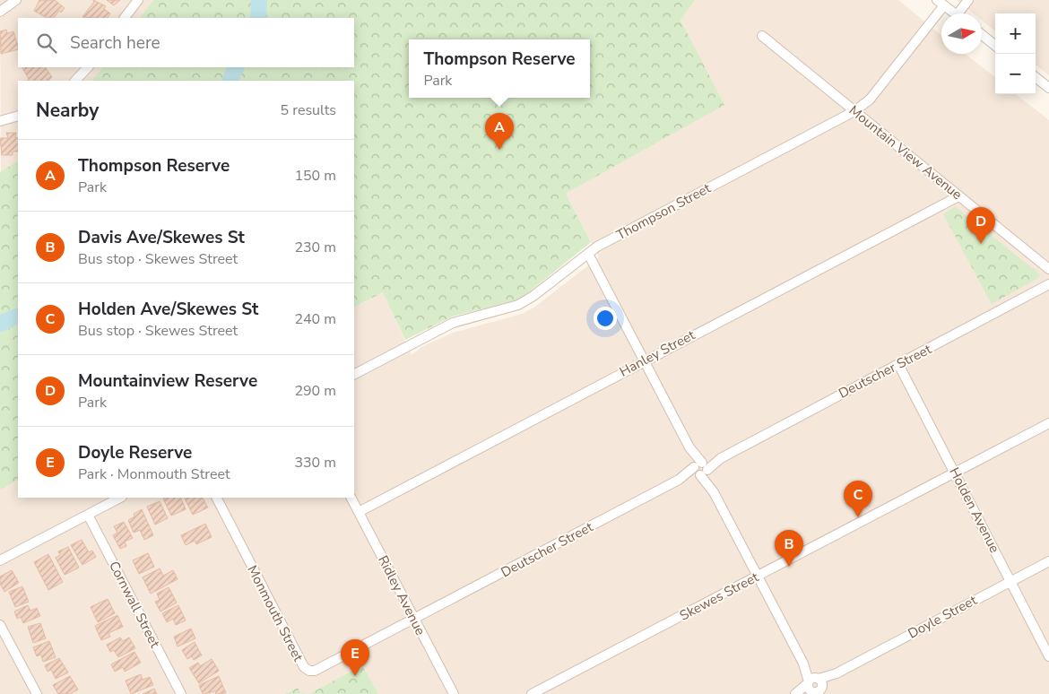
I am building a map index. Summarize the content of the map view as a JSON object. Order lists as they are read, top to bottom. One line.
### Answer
{"streets":{"street":["Mountain View Avenue","Thompson Street","Hanley Street","Deutscher Street","Holden Avenue","Ridley Avenue","Skewes Street","Cornwall Street","Monmouth Street","Doyle Street"]},"crossings":[["Mountain View Avenue","Thompson Street"],["Mountain View Avenue","Hanley Street"],["Hanley Street","Ridley Avenue"],["Deutscher Street","Holden Avenue"],["Deutscher Street","Ridley Avenue"],["Deutscher Street","Monmouth Street"],["Holden Avenue","Skewes Street"],["Holden Avenue","Doyle Street"],["Ridley Avenue","Monmouth Street"]],"north":"right","page":{"map_buttons":["+","−"],"search":"Search here","popup":["Thompson Reserve","Park"],"heading":["Nearby","5 results"],"pins":["A","D","C","B","E"],"list":[{"mark":"A","name":"Thompson Reserve","note":"Park","value":"150 m"},{"mark":"B","name":"Davis Ave/Skewes St","note":"Bus stop · Skewes Street","value":"230 m"},{"mark":"C","name":"Holden Ave/Skewes St","note":"Bus stop · Skewes Street","value":"240 m"},{"mark":"D","name":"Mountainview Reserve","note":"Park","value":"290 m"},{"mark":"E","name":"Doyle Reserve","note":"Park · Monmouth Street","value":"330 m"}]}}
